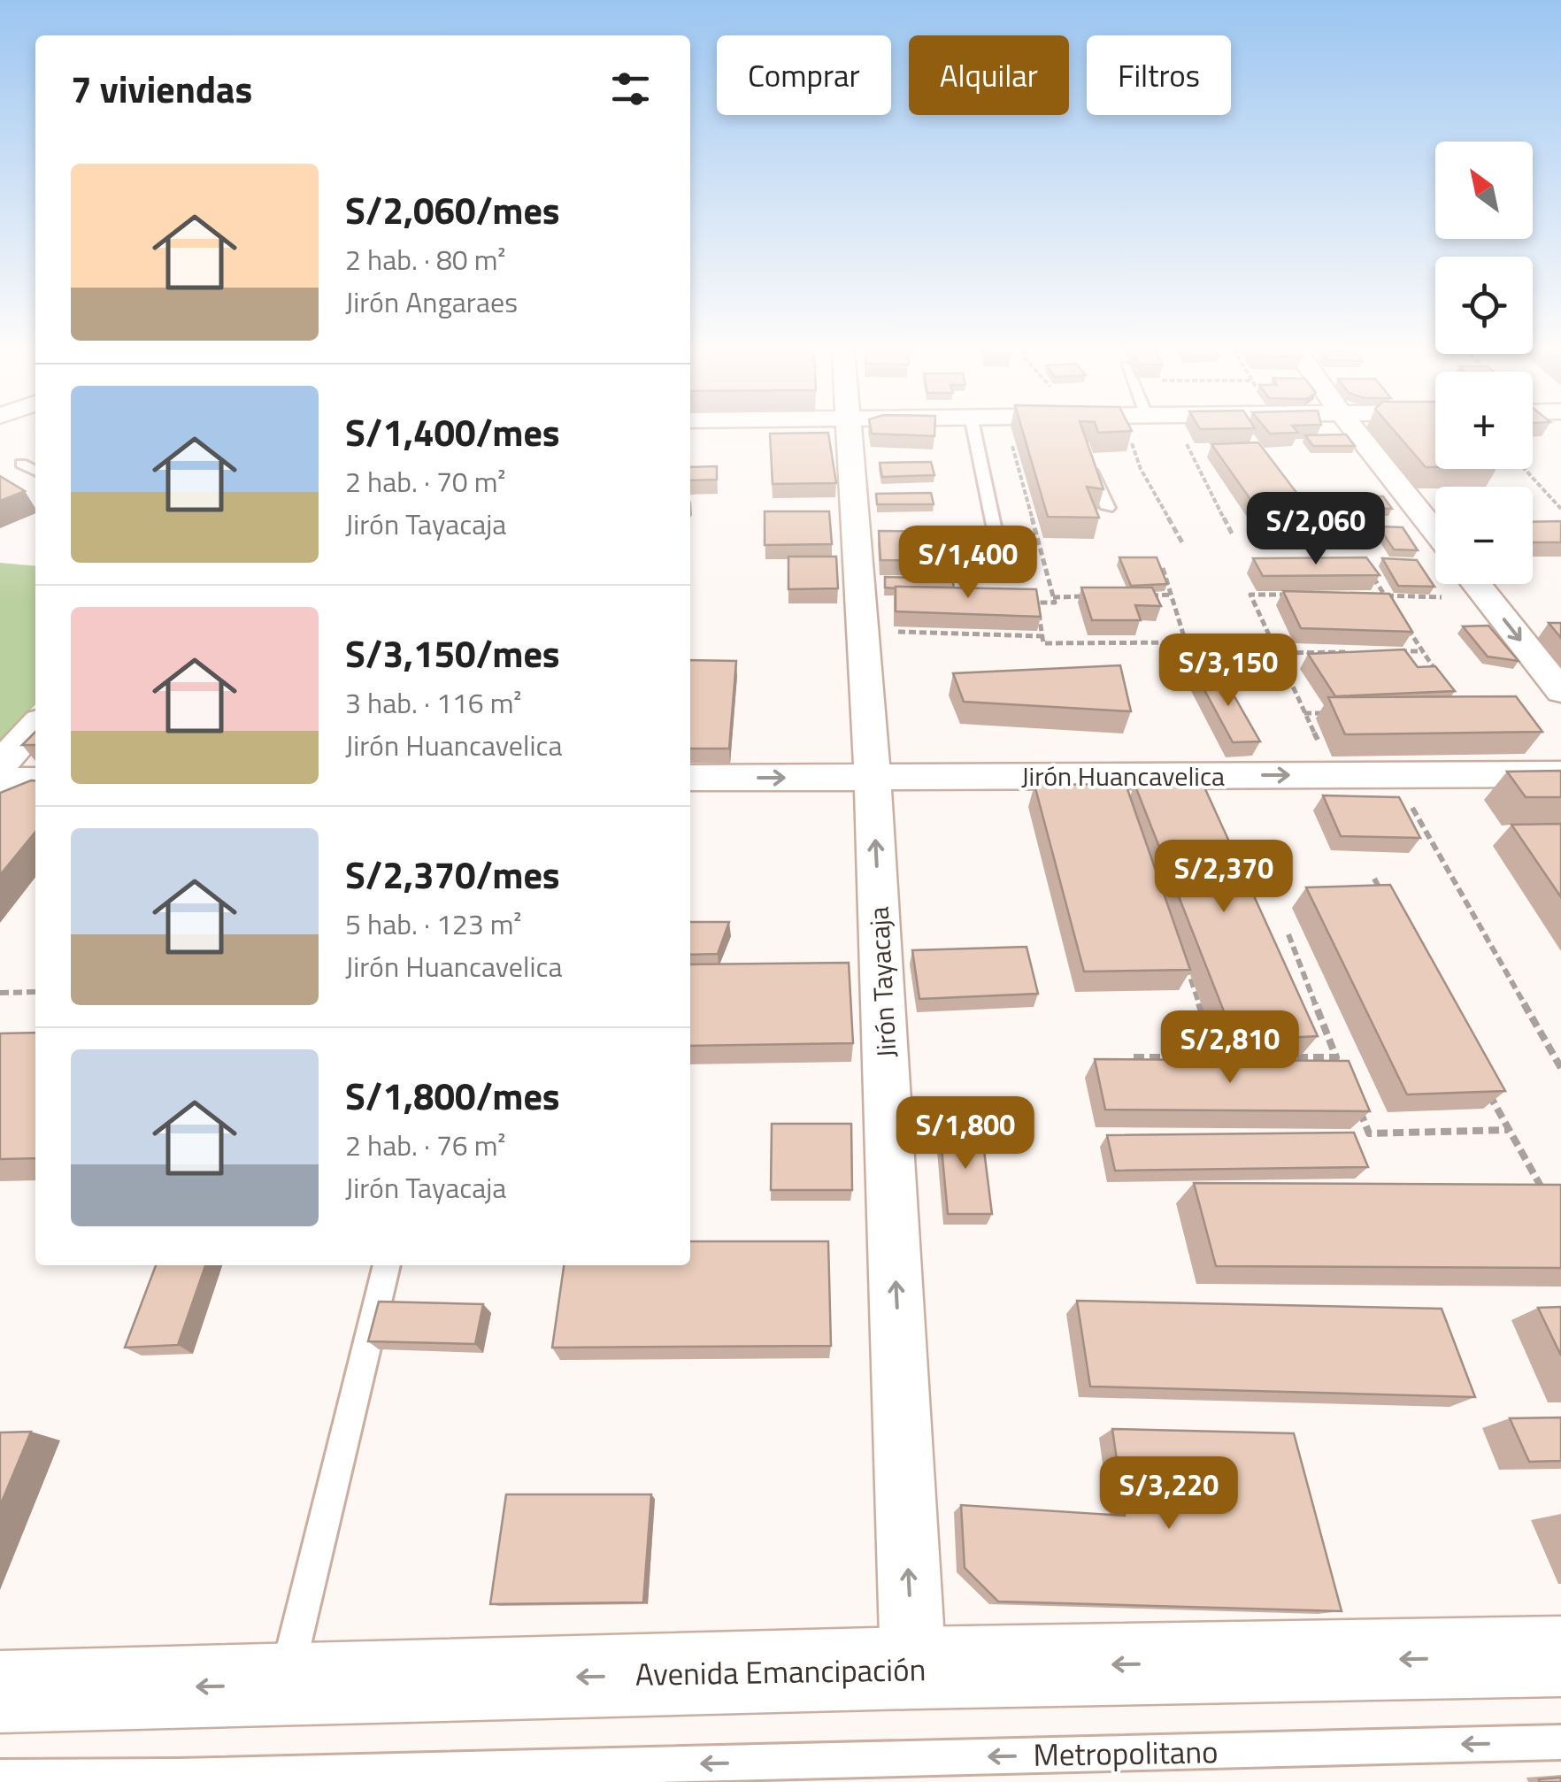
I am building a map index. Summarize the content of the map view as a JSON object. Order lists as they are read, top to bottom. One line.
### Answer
{"streets":{"main road":["Avenida Emancipación"],"street":["Jirón Huancavelica","Jirón Tayacaja"],"lane":["Metropolitano"]},"crossings":[["Jirón Huancavelica","Jirón Tayacaja"],["Jirón Tayacaja","Avenida Emancipación"]],"one_way":["Jirón Huancavelica","Jirón Tayacaja","Avenida Emancipación","Metropolitano"],"north":"top left","page":{"chip":["Comprar","Alquilar","Filtros"],"heading":"7 viviendas","map_buttons":["+","−"],"list":[{"name":"S/2,060/mes","note":"2 hab. · 80 m² · Jirón Angaraes"},{"name":"S/1,400/mes","note":"2 hab. · 70 m² · Jirón Tayacaja"},{"name":"S/3,150/mes","note":"3 hab. · 116 m² · Jirón Huancavelica"},{"name":"S/2,370/mes","note":"5 hab. · 123 m² · Jirón Huancavelica"},{"name":"S/1,800/mes","note":"2 hab. · 76 m² · Jirón Tayacaja"}],"price":["S/2,060","S/1,400","S/3,150","S/2,370","S/2,810","S/1,800","S/3,220"]}}
